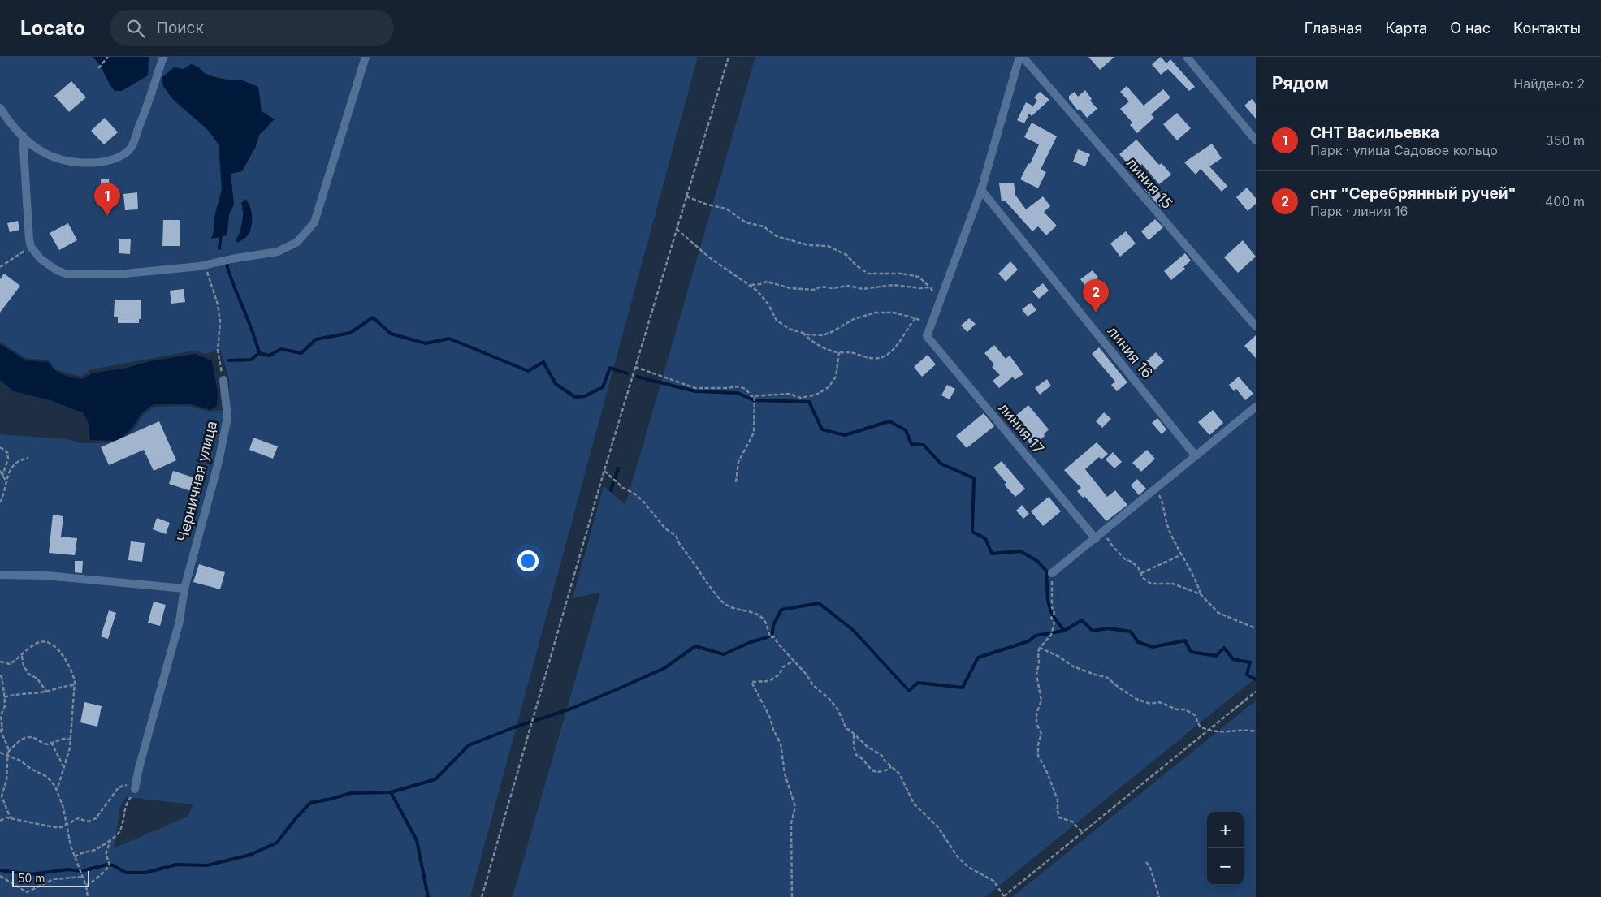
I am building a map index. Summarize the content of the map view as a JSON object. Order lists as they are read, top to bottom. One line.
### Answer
{"streets":{"street":["линия 15","линия 16","линия 17","Черничная улица"]},"scale_bar":"50 m","page":{"header":"Locato","search":"Поиск","nav":["Главная","Карта","О нас","Контакты"],"heading":["Рядом","Найдено: 2"],"list":[{"mark":"1","name":"СНТ Васильевка","note":"Парк · улица Садовое кольцо","value":"350 m"},{"mark":"2","name":"снт \"Серебрянный ручей\"","note":"Парк · линия 16","value":"400 m"}],"pins":["1","2"],"map_buttons":["+","−"],"scale":"50 m"}}
